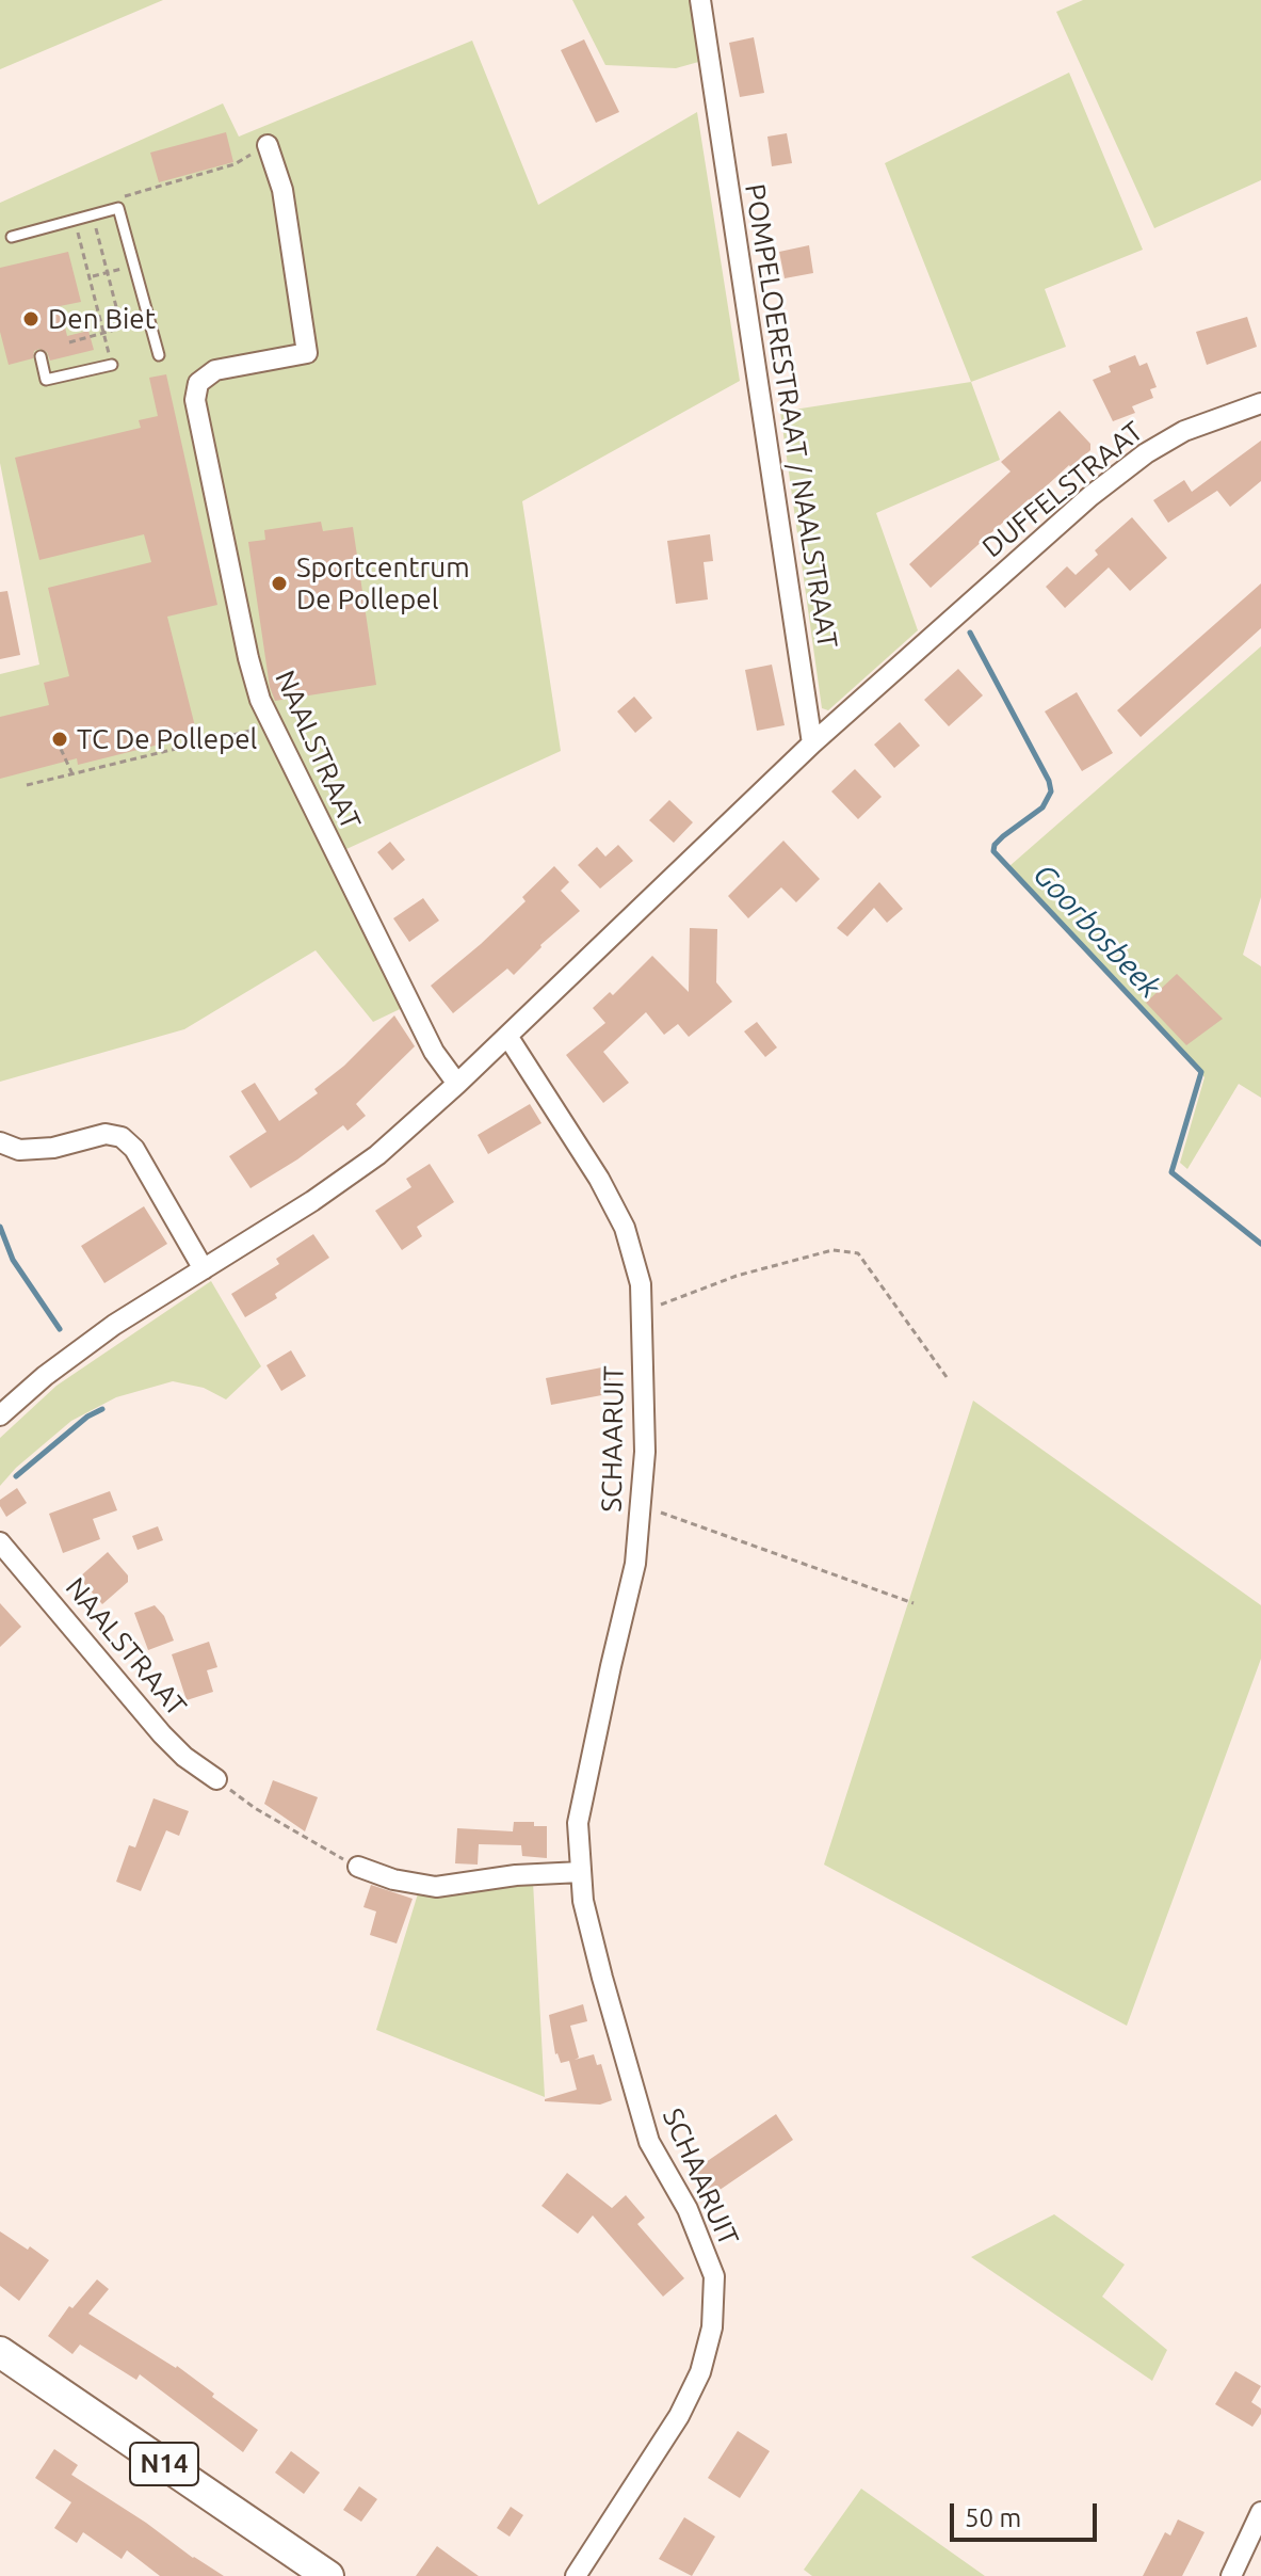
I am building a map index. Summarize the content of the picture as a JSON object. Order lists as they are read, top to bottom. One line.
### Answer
{"streets":{"main road":["N14"],"street":["POMPELOERESTRAAT / NAALSTRAAT","DUFFELSTRAAT","NAALSTRAAT","SCHAARUIT"]},"crossings":[["POMPELOERESTRAAT / NAALSTRAAT","DUFFELSTRAAT"]],"water":["Goorbosbeek"],"places":["Den Biet","Sportcentrum De Pollepel","TC De Pollepel"],"scale_bar":"50 m"}
